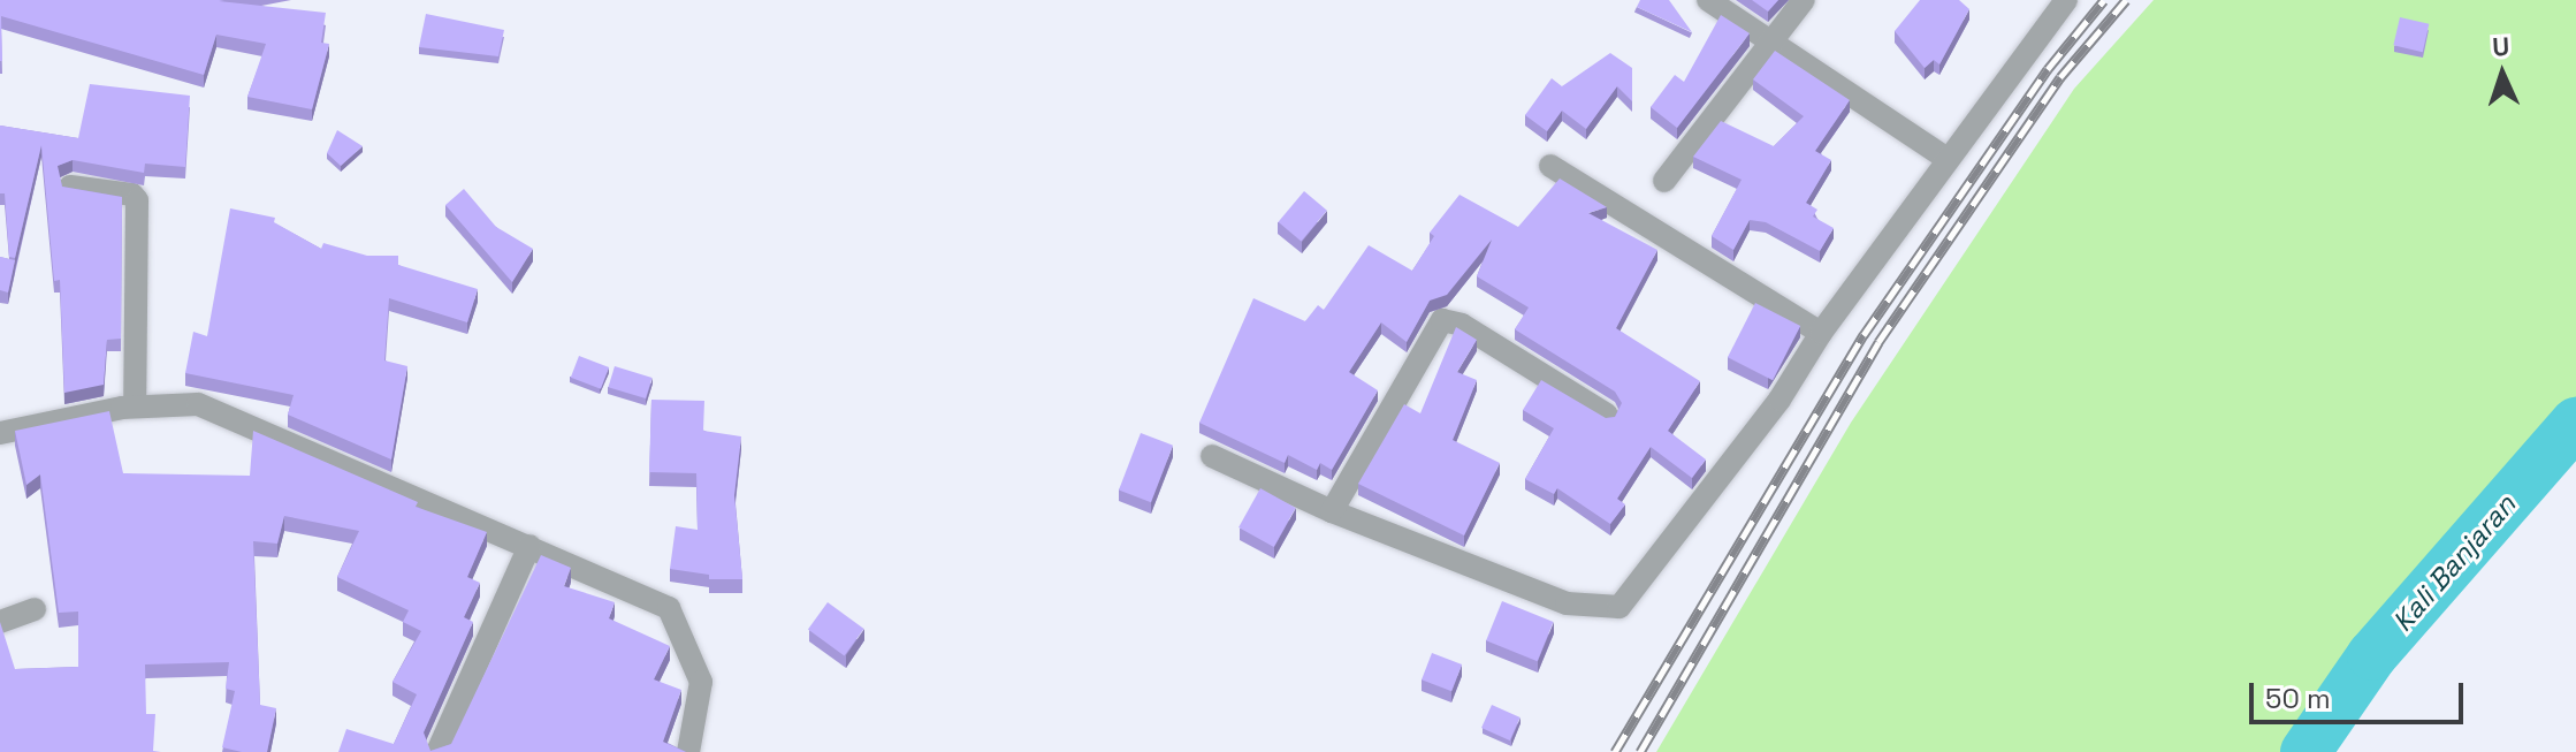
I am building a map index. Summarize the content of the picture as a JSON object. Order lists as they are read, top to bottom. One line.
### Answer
{"water":["Kali Banjaran"],"scale_bar":"50 m","north":"top"}
